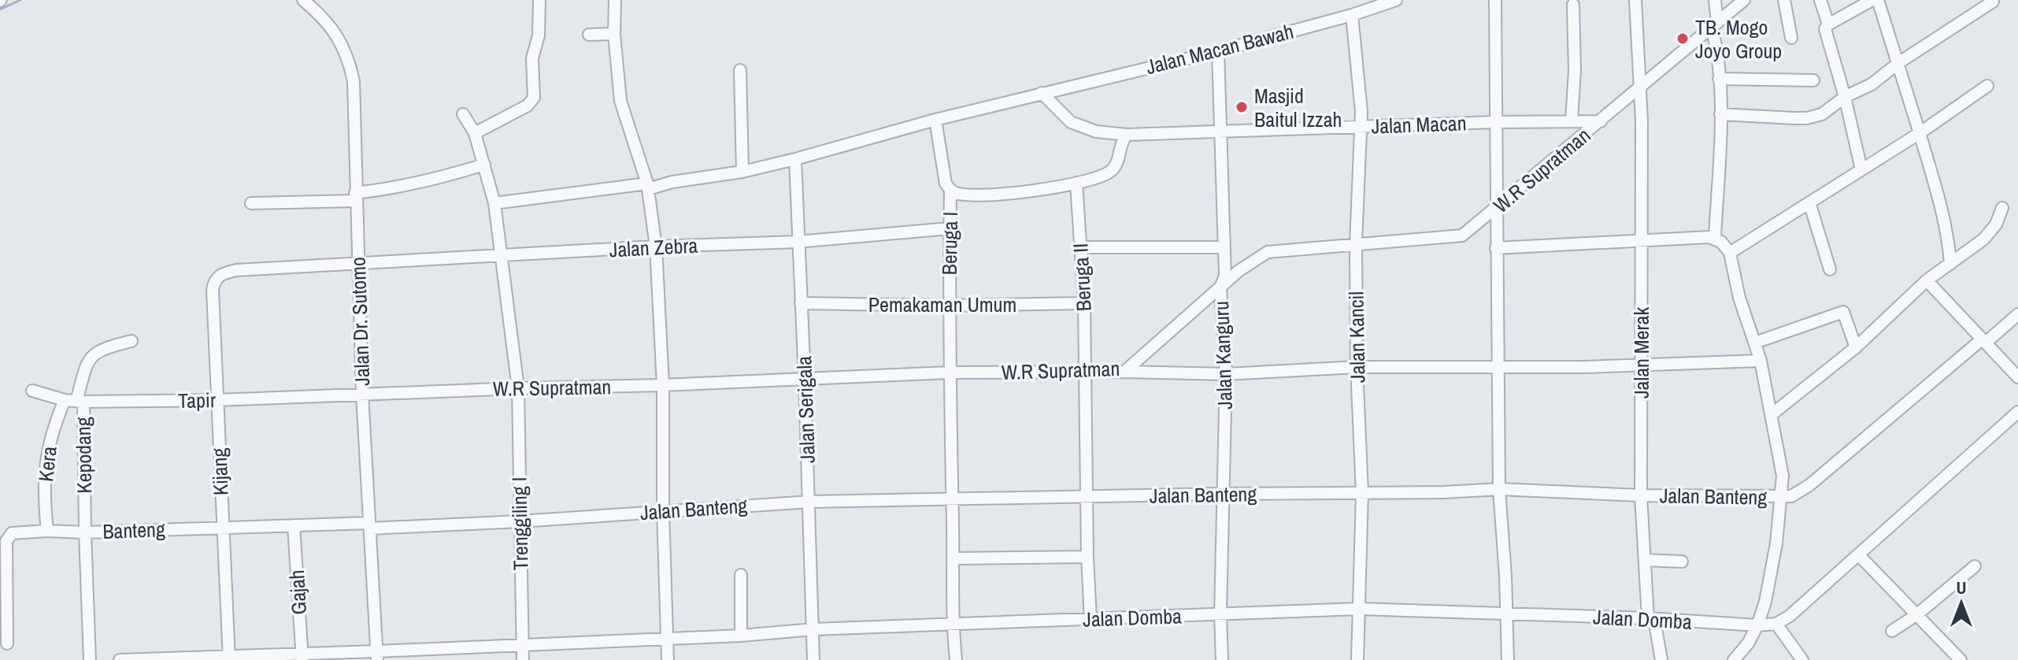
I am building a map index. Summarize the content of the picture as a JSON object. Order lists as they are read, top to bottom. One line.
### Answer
{"streets":{"street":["Jalan Macan Bawah","Jalan Macan","W.R Supratman","Beruga I","Jalan Zebra","Beruga II","Pemakaman Umum","Jalan Dr. Sutomo","Jalan Kancil","Jalan Merak","Jalan Kanguru","Tapir","Jalan Serigala","Kepodang","Kera","Kijang","Jalan Banteng","Trenggiling I","Banteng","Gajah","Jalan Domba"]},"crossings":[["Jalan Macan Bawah","Jalan Macan"],["Jalan Macan Bawah","Jalan Kancil"],["Jalan Macan Bawah","Jalan Kanguru"],["Jalan Macan Bawah","Jalan Serigala"],["Jalan Macan Bawah","Trenggiling I"],["Jalan Macan","W.R Supratman"],["Jalan Macan","Jalan Kancil"],["Jalan Macan","Jalan Kanguru"],["W.R Supratman","Beruga I"],["W.R Supratman","Beruga II"],["W.R Supratman","Jalan Dr. Sutomo"],["W.R Supratman","Jalan Kancil"],["W.R Supratman","Jalan Merak"],["W.R Supratman","Jalan Kanguru"],["W.R Supratman","Tapir"],["W.R Supratman","Jalan Serigala"],["W.R Supratman","Trenggiling I"],["Beruga I","Jalan Zebra"],["Beruga I","Pemakaman Umum"],["Beruga I","Jalan Banteng"],["Beruga I","Jalan Domba"],["Jalan Zebra","Jalan Dr. Sutomo"],["Jalan Zebra","Jalan Serigala"],["Jalan Zebra","Kijang"],["Jalan Zebra","Trenggiling I"],["Beruga II","Pemakaman Umum"],["Beruga II","Jalan Banteng"],["Beruga II","Jalan Domba"],["Pemakaman Umum","Jalan Serigala"],["Jalan Dr. Sutomo","Tapir"],["Jalan Dr. Sutomo","Jalan Banteng"],["Jalan Dr. Sutomo","Banteng"],["Jalan Dr. Sutomo","Jalan Domba"],["Jalan Kancil","Jalan Banteng"],["Jalan Kancil","Jalan Domba"],["Jalan Merak","Jalan Banteng"],["Jalan Merak","Jalan Domba"],["Jalan Kanguru","Jalan Banteng"],["Jalan Kanguru","Jalan Domba"],["Tapir","Kepodang"],["Tapir","Kera"],["Tapir","Kijang"],["Jalan Serigala","Jalan Banteng"],["Jalan Serigala","Jalan Domba"],["Kepodang","Banteng"],["Kera","Banteng"],["Kijang","Banteng"],["Kijang","Jalan Domba"],["Jalan Banteng","Trenggiling I"],["Jalan Banteng","Banteng"],["Trenggiling I","Jalan Domba"],["Banteng","Gajah"],["Gajah","Jalan Domba"]],"places":["TB. Mogo Joyo Group","Masjid Baitul Izzah"],"north":"top"}
